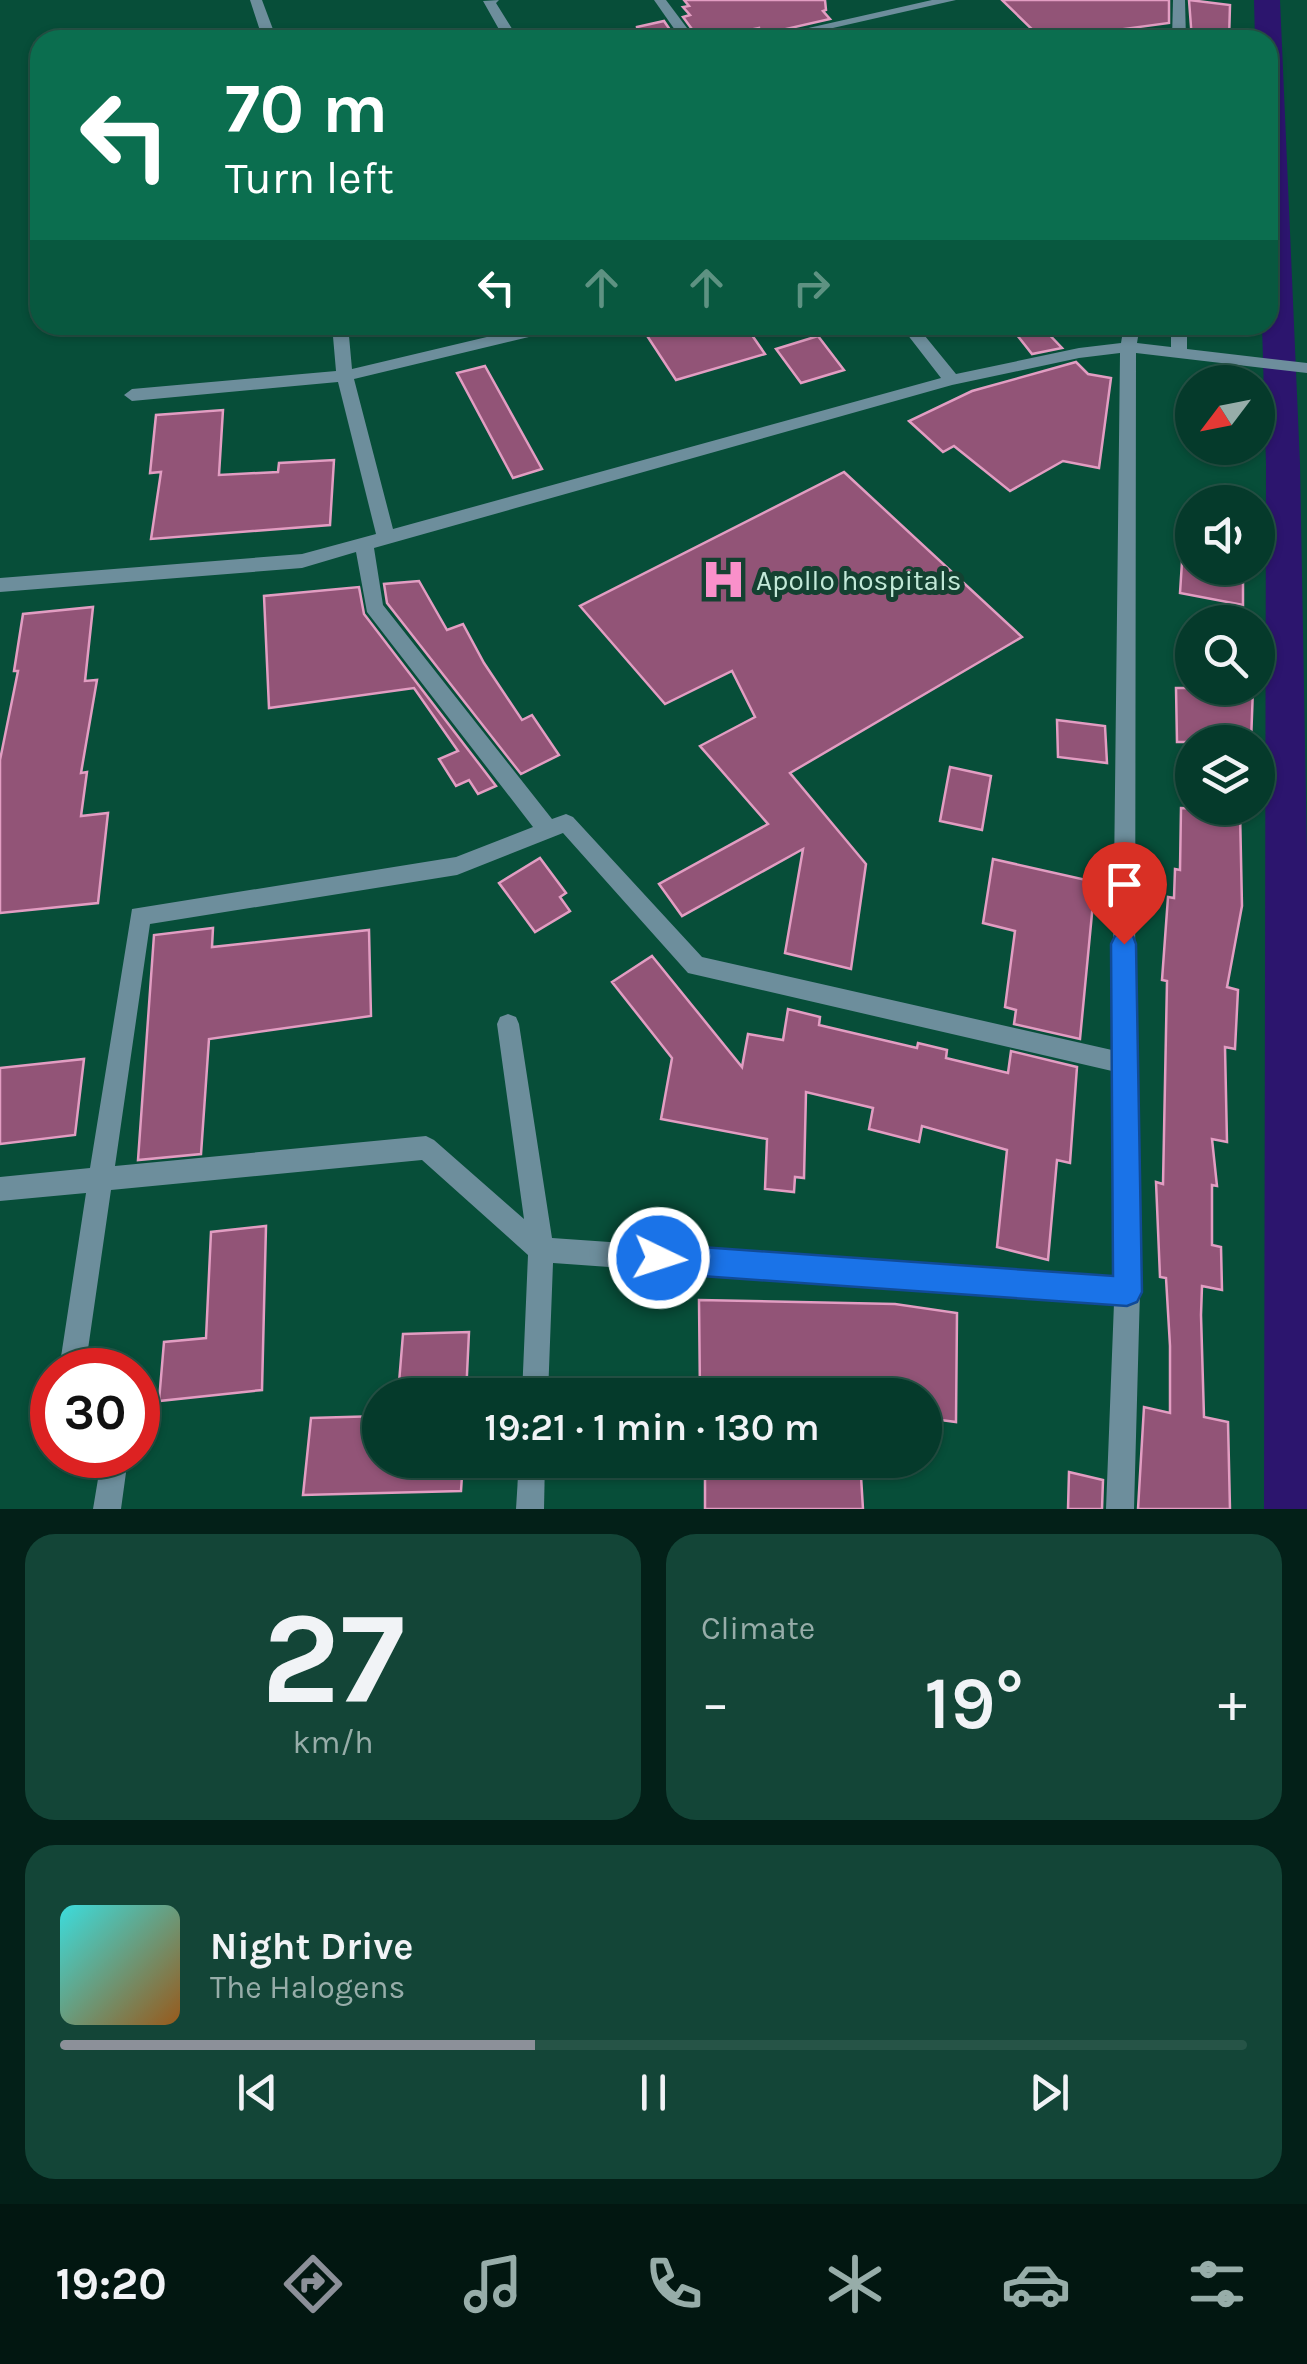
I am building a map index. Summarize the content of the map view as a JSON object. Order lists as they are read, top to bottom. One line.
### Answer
{"places":{"hospital":["Apollo hospitals"]},"north":"bottom left","page":{"turn":["70 m","Turn left"],"limit":"30","trip":"19:21 · 1 min · 130 m","tile":[["27","km/h"],"Climate"],"heat":["−","19°","+"],"song":["Night Drive","The Halogens"],"tabs":"19:20"}}
